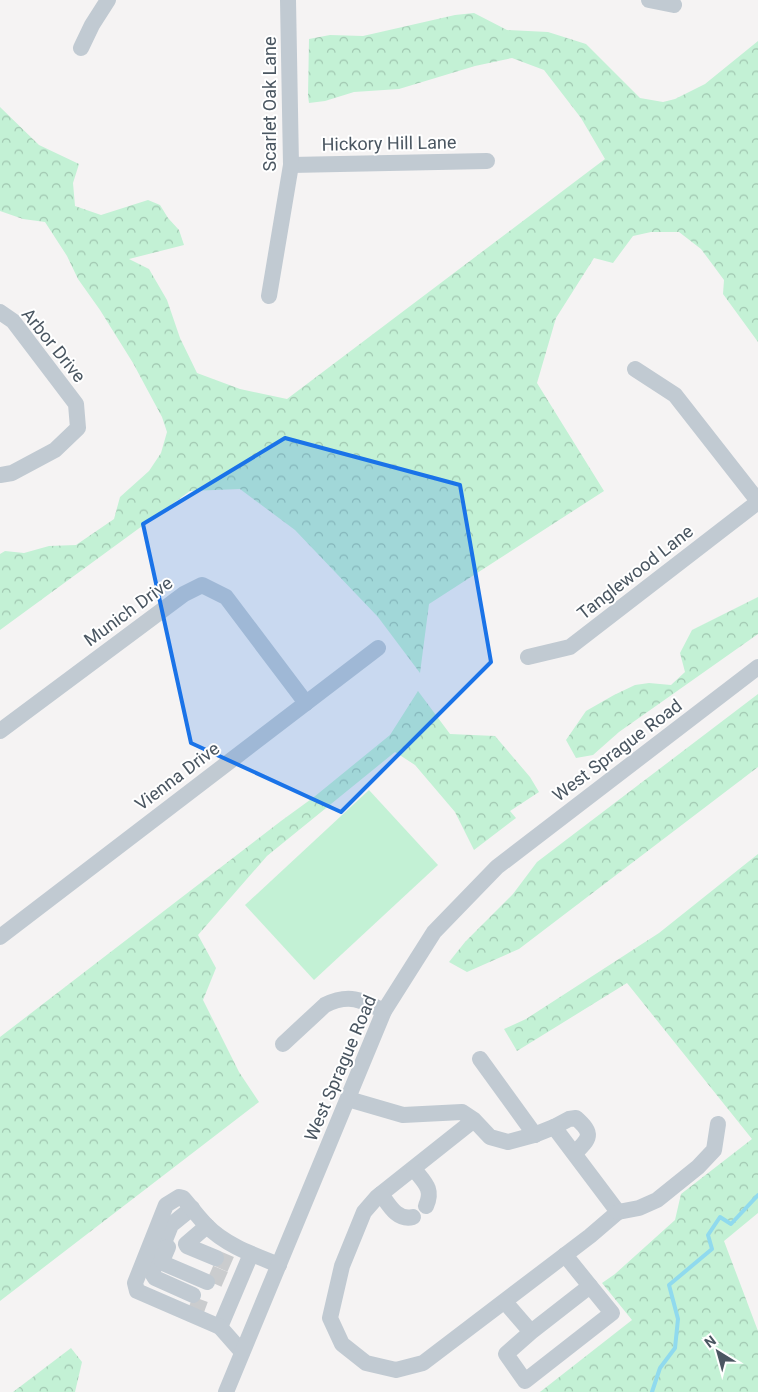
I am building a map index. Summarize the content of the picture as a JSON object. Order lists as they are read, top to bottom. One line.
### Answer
{"streets":{"street":["Scarlet Oak Lane","Hickory Hill Lane","Arbor Drive","Tanglewood Lane","Munich Drive","West Sprague Road","Vienna Drive"]},"crossings":[["Scarlet Oak Lane","Hickory Hill Lane"],["Munich Drive","Vienna Drive"]],"north":"top left"}
